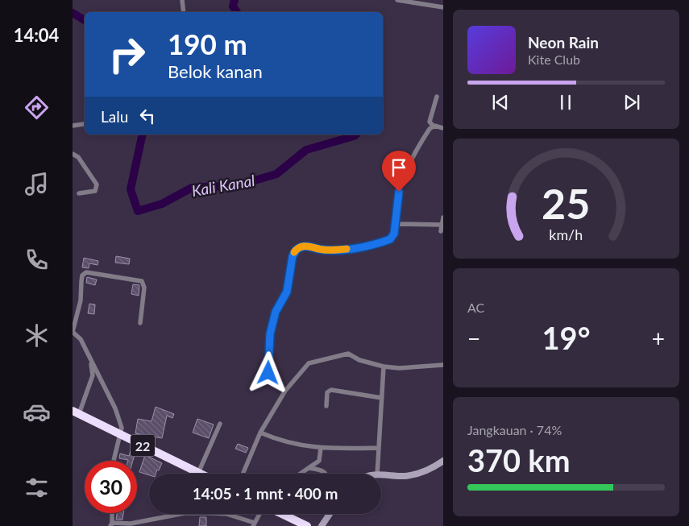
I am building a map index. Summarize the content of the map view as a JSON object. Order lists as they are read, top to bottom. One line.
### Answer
{"streets":{"highway":["22"]},"water":["Kali Kanal"],"page":{"tabs":"14:04","turn":["190 m","Belok kanan"],"song":["Neon Rain","Kite Club"],"then":"Lalu","tile":["AC",["Jangkauan · 74%","370 km"]],"heat":["−","19°","+"],"limit":"30","trip":"14:05 · 1 mnt · 400 m","gauge":["25","km/h"]}}
